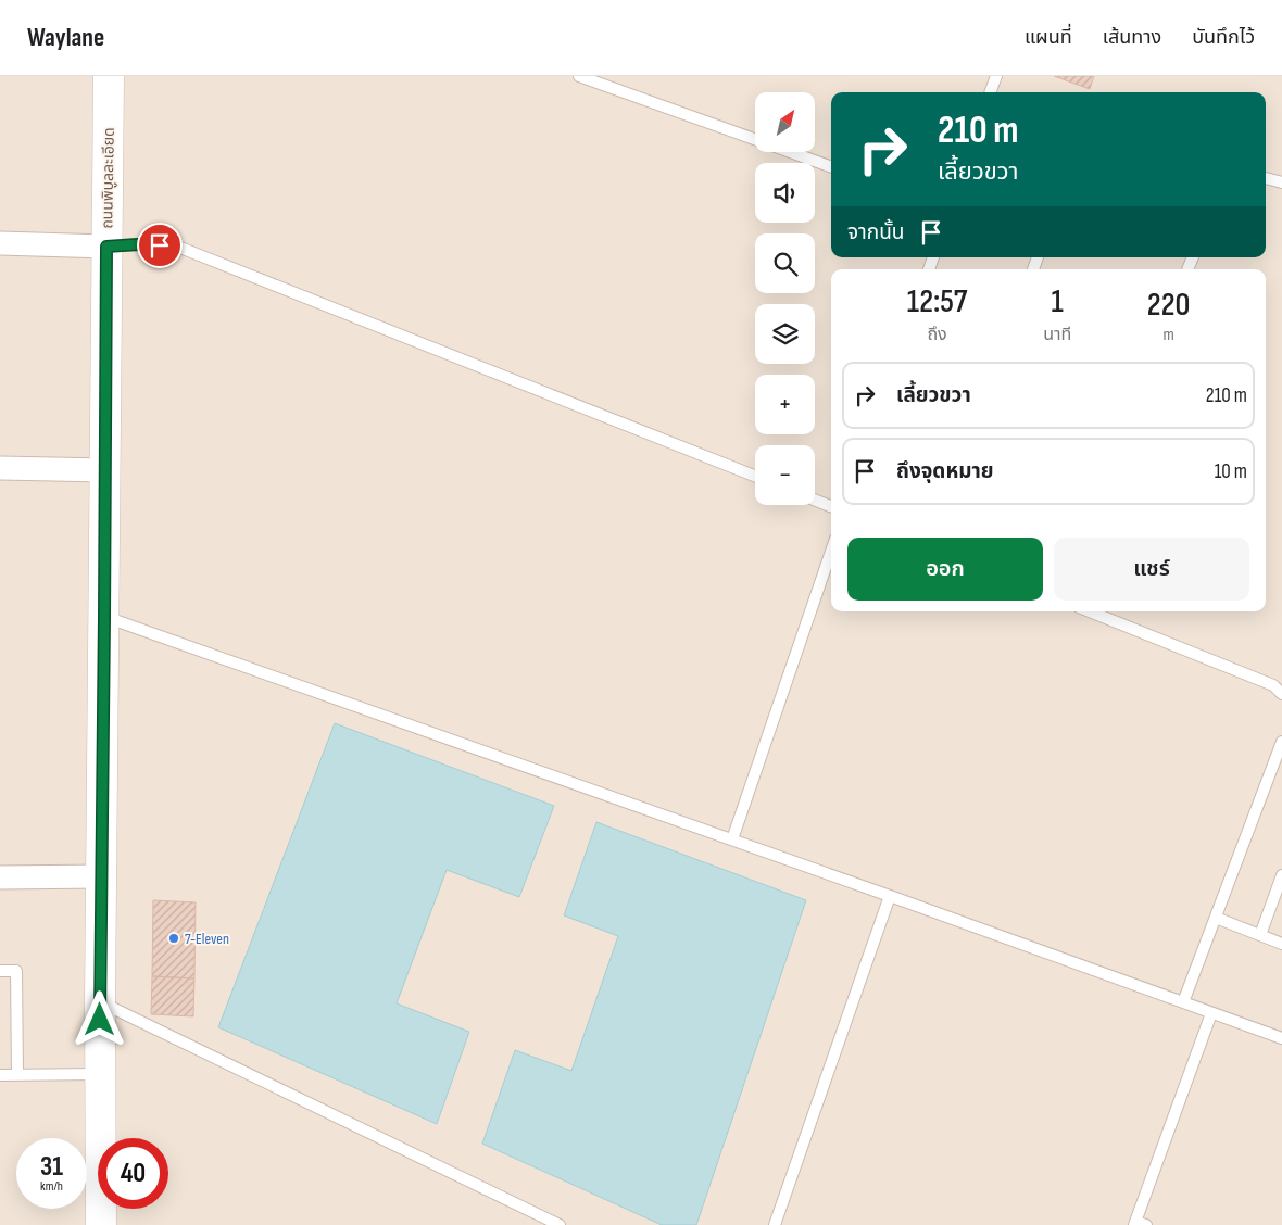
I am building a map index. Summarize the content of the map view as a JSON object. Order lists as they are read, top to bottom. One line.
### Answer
{"streets":{"street":["ถนนพิบูลละเอียด"]},"places":["7-Eleven"],"north":"top right","page":{"header":"Waylane","nav":["แผนที่","เส้นทาง","บันทึกไว้"],"map_buttons":["+","−"],"turn":["210 m","เลี้ยวขวา"],"then":"จากนั้น","eta":["12:57","ถึง","1","นาที","220","m"],"list":[{"name":"เลี้ยวขวา","value":"210 m"},{"name":"ถึงจุดหมาย","value":"10 m"}],"buttons":["ออก","แชร์"],"speed":"31 km/h","limit":"40"}}
